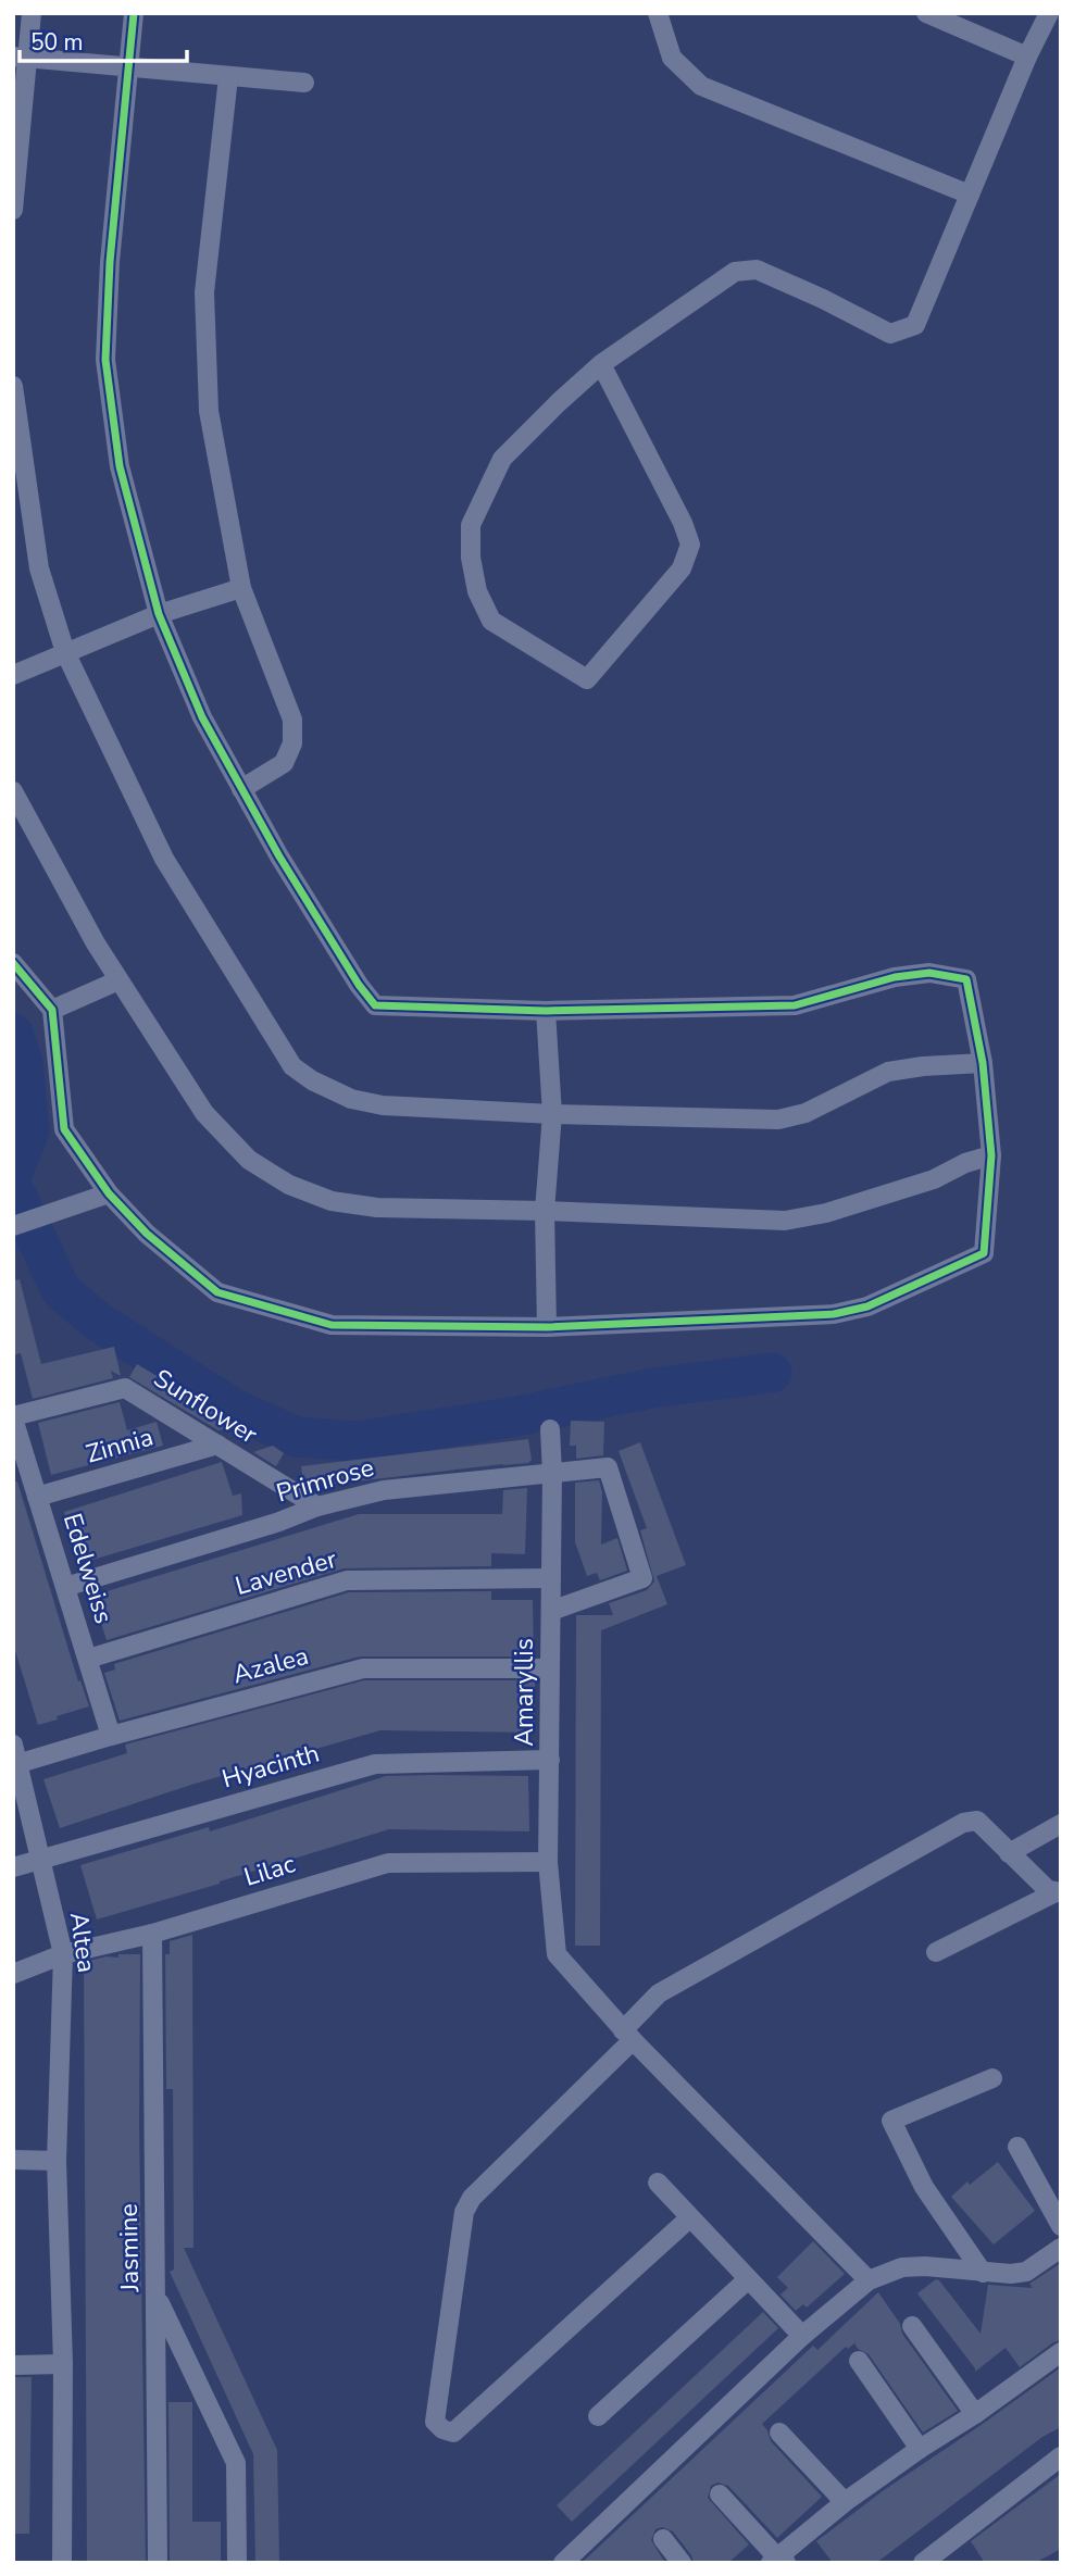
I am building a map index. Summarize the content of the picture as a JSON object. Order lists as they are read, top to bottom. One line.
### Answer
{"streets":{"street":["Sunflower","Zinnia","Primrose","Edelweiss","Lavender","Azalea","Amaryllis","Hyacinth","Lilac","Altea","Jasmine"]},"crossings":[["Sunflower","Zinnia"],["Sunflower","Primrose"],["Sunflower","Edelweiss"],["Zinnia","Edelweiss"],["Primrose","Edelweiss"],["Primrose","Amaryllis"],["Edelweiss","Lavender"],["Edelweiss","Azalea"],["Lavender","Amaryllis"],["Azalea","Amaryllis"],["Azalea","Altea"],["Amaryllis","Hyacinth"],["Amaryllis","Lilac"],["Hyacinth","Altea"],["Lilac","Altea"],["Lilac","Jasmine"]],"scale_bar":"50 m"}
